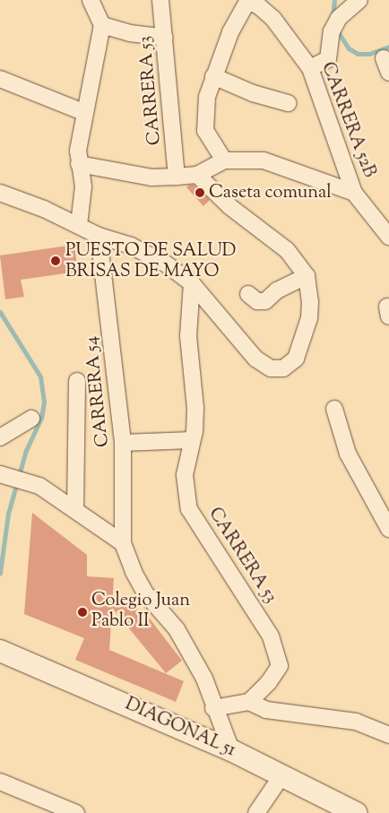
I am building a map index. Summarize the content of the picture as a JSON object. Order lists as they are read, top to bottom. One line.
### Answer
{"streets":{"street":["CARRERA 53","CARRERA 52B","CARRERA 54","DIAGONAL 51"]},"crossings":[["CARRERA 54","DIAGONAL 51"]],"places":["Caseta comunal","PUESTO DE SALUD BRISAS DE MAYO","Colegio Juan Pablo II"]}
